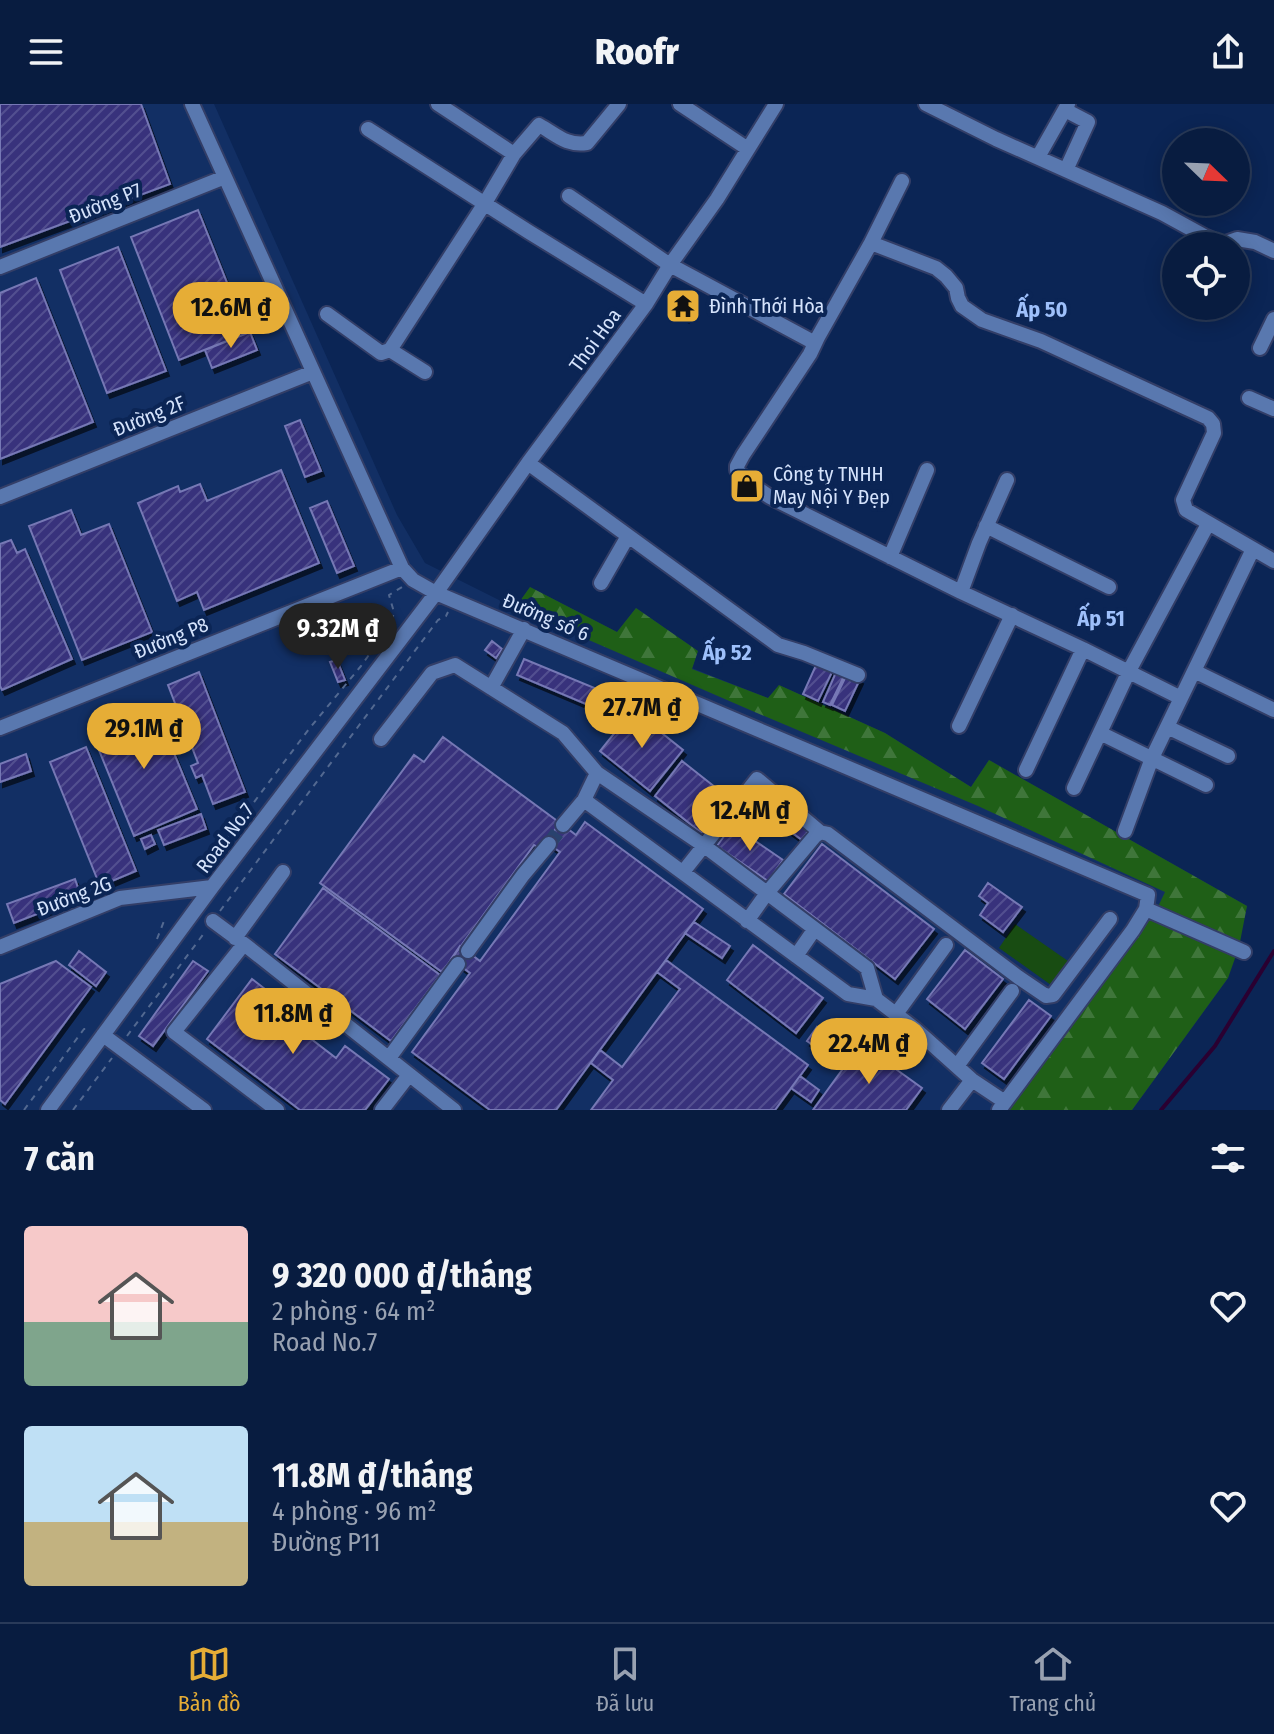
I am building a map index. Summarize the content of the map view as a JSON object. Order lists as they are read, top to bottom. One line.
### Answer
{"streets":{"street":["Đường P7","Thoi Hoa","Đường 2F","Đường số 6","Đường P8","Road No.7","Đường 2G"]},"crossings":[["Đường P7","Đường số 6"],["Thoi Hoa","Đường số 6"],["Thoi Hoa","Road No.7"],["Đường 2F","Đường số 6"],["Đường số 6","Đường P8"],["Đường số 6","Road No.7"],["Road No.7","Đường 2G"]],"districts":["Ấp 50","Ấp 51","Ấp 52"],"places":{"temple":["Đình Thới Hòa"],"shop":["Công ty TNHH May Nội Y Đẹp"]},"north":"bottom right","page":{"header":"Roofr","price":["12.6M ₫","9.32M ₫","27.7M ₫","29.1M ₫","12.4M ₫","11.8M ₫","22.4M ₫"],"heading":"7 căn","list":[{"name":"9 320 000 ₫/tháng","note":"2 phòng · 64 m² · Road No.7"},{"name":"11.8M ₫/tháng","note":"4 phòng · 96 m² · Đường P11"}],"tabs":["Bản đồ","Đã lưu","Trang chủ"]}}
